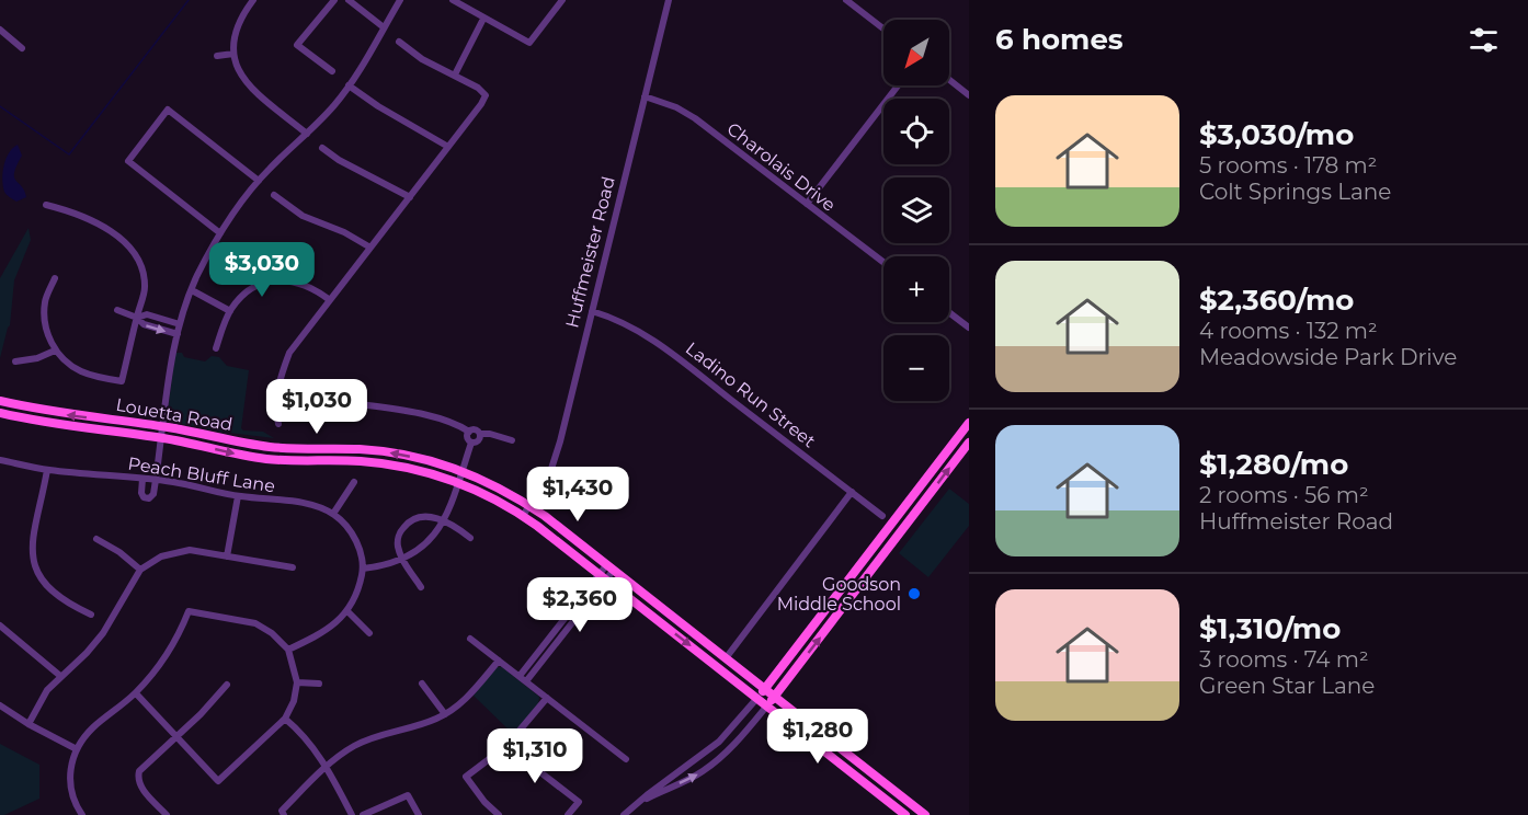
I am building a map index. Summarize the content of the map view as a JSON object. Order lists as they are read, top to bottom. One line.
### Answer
{"streets":{"main road":["Louetta Road"],"street":["Charolais Drive","Huffmeister Road","Ladino Run Street","Peach Bluff Lane"]},"crossings":[["Charolais Drive","Huffmeister Road"],["Huffmeister Road","Ladino Run Street"],["Huffmeister Road","Louetta Road"]],"places":["Goodson Middle School"],"north":"bottom left","page":{"heading":"6 homes","map_buttons":["+","−"],"list":[{"name":"$3,030/mo","note":"5 rooms · 178 m² · Colt Springs Lane"},{"name":"$2,360/mo","note":"4 rooms · 132 m² · Meadowside Park Drive"},{"name":"$1,280/mo","note":"2 rooms · 56 m² · Huffmeister Road"},{"name":"$1,310/mo","note":"3 rooms · 74 m² · Green Star Lane"}],"price":["$3,030","$1,030","$1,430","$2,360","$1,280","$1,310"]}}
